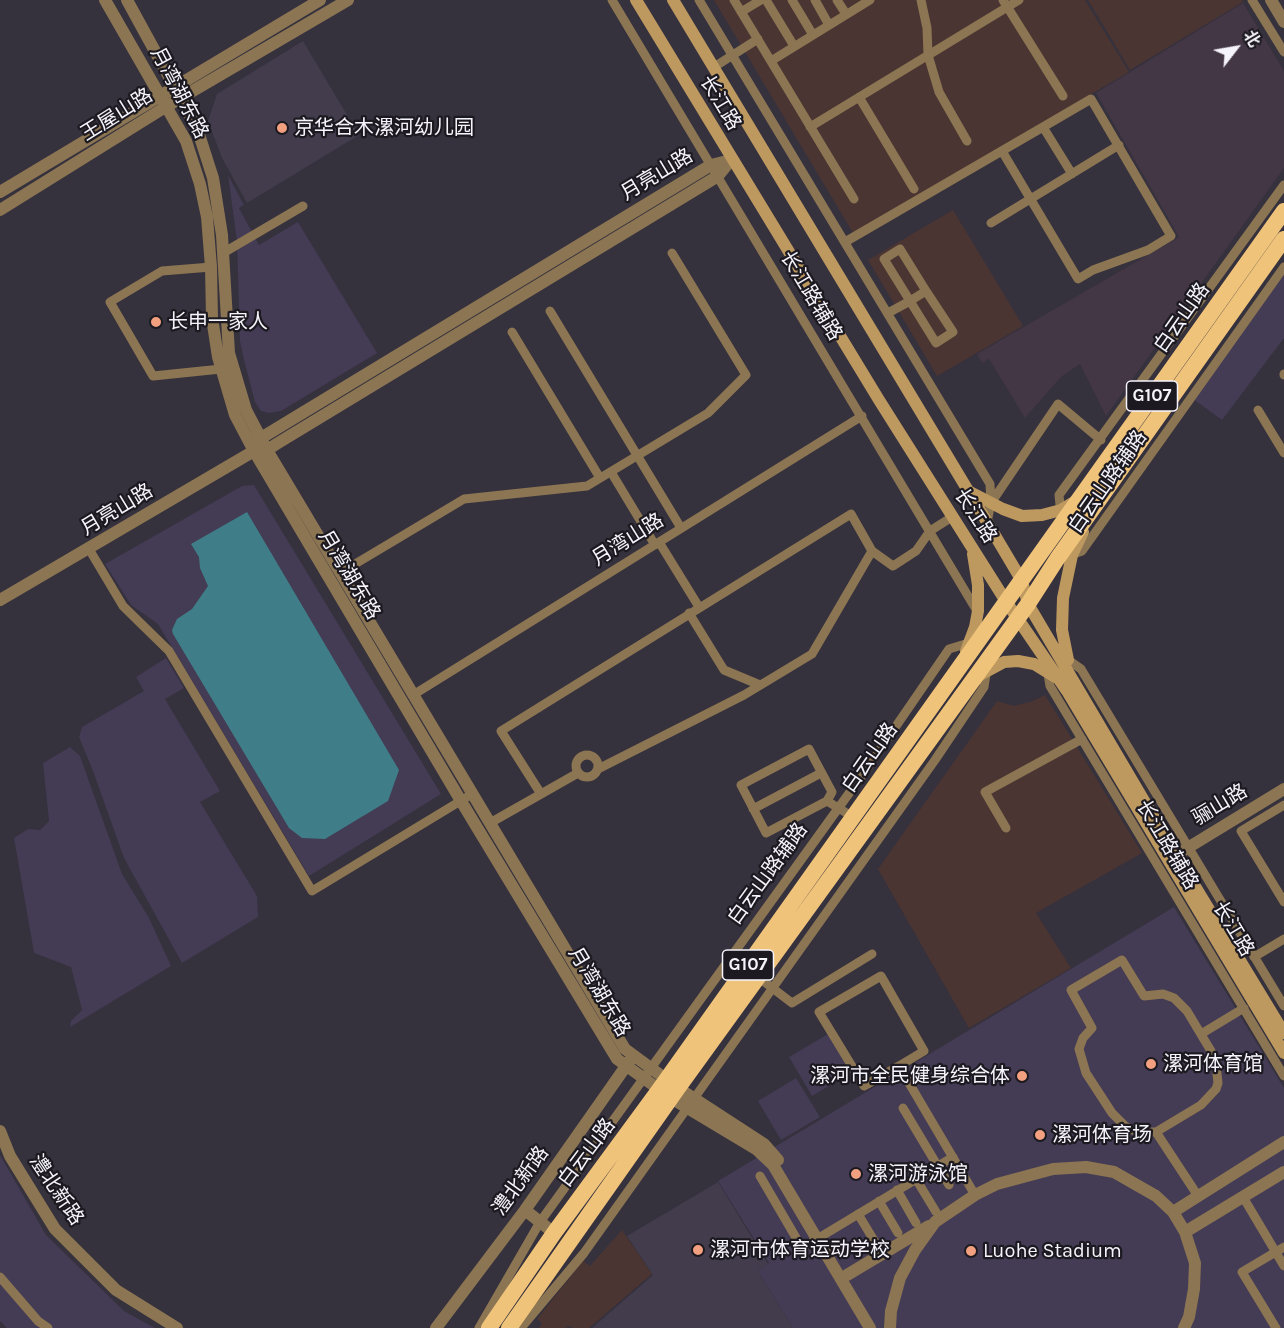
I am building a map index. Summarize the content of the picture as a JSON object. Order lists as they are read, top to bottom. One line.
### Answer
{"streets":{"highway":["白云山路","G107"],"main road":["长江路"],"street":["月湾湖东路","王屋山路","月亮山路","长江路辅路","白云山路辅路","月湾山路","骊山路","澧北新路"]},"crossings":[["月湾湖东路","王屋山路"],["月湾湖东路","月亮山路"],["月湾湖东路","白云山路"],["月湾湖东路","白云山路辅路"],["月湾湖东路","月湾山路"],["月湾湖东路","澧北新路"],["长江路","月亮山路"],["长江路","长江路辅路"],["长江路","白云山路"],["长江路","骊山路"],["月亮山路","长江路辅路"],["长江路辅路","月湾山路"],["长江路辅路","骊山路"],["白云山路","白云山路辅路"]],"places":["京华合木漯河幼儿园","长申一家人","漯河体育馆","漯河市全民健身综合体","漯河体育场","漯河游泳馆","漯河市体育运动学校","Luohe Stadium"],"north":"top right"}
